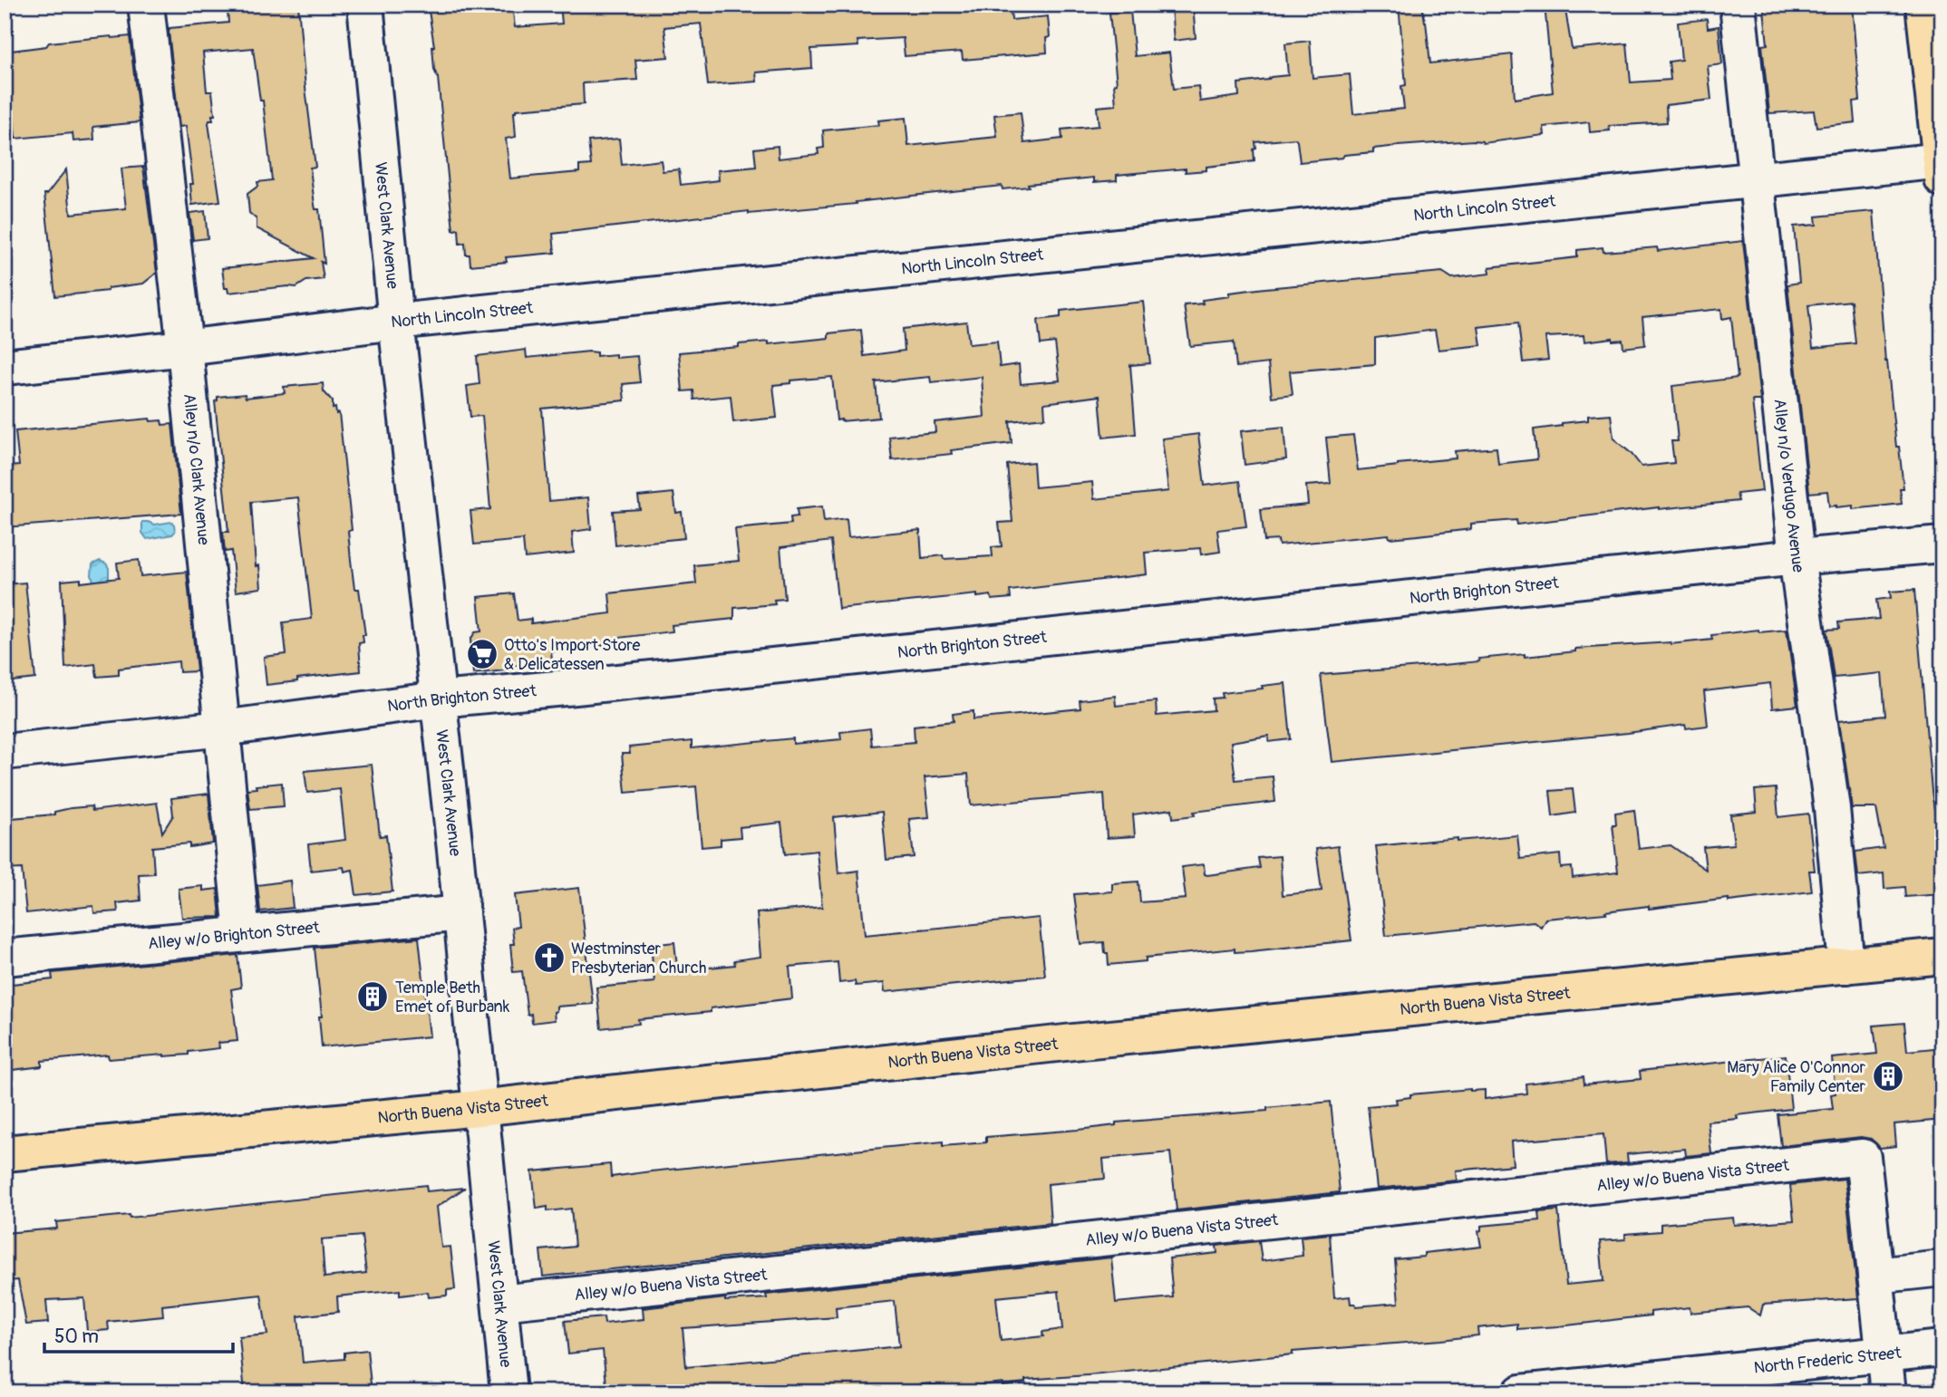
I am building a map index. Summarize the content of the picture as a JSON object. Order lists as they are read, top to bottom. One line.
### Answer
{"streets":{"main road":["North Buena Vista Street"],"street":["North Lincoln Street","West Clark Avenue","Alley n/o Clark Avenue","Alley n/o Verdugo Avenue","North Brighton Street","Alley w/o Brighton Street","Alley w/o Buena Vista Street","North Frederic Street"]},"crossings":[["North Lincoln Street","West Clark Avenue"],["North Lincoln Street","Alley n/o Clark Avenue"],["North Lincoln Street","Alley n/o Verdugo Avenue"],["West Clark Avenue","North Brighton Street"],["West Clark Avenue","Alley w/o Brighton Street"],["West Clark Avenue","North Buena Vista Street"],["West Clark Avenue","Alley w/o Buena Vista Street"],["Alley n/o Clark Avenue","North Brighton Street"],["Alley n/o Clark Avenue","Alley w/o Brighton Street"],["Alley n/o Verdugo Avenue","North Brighton Street"],["Alley n/o Verdugo Avenue","North Buena Vista Street"]],"places":{"supermarket":["Otto's Import Store & Delicatessen"],"church":["Westminster Presbyterian Church"],"building":["Temple Beth Emet of Burbank","Mary Alice O'Connor Family Center"]},"scale_bar":"50 m"}
